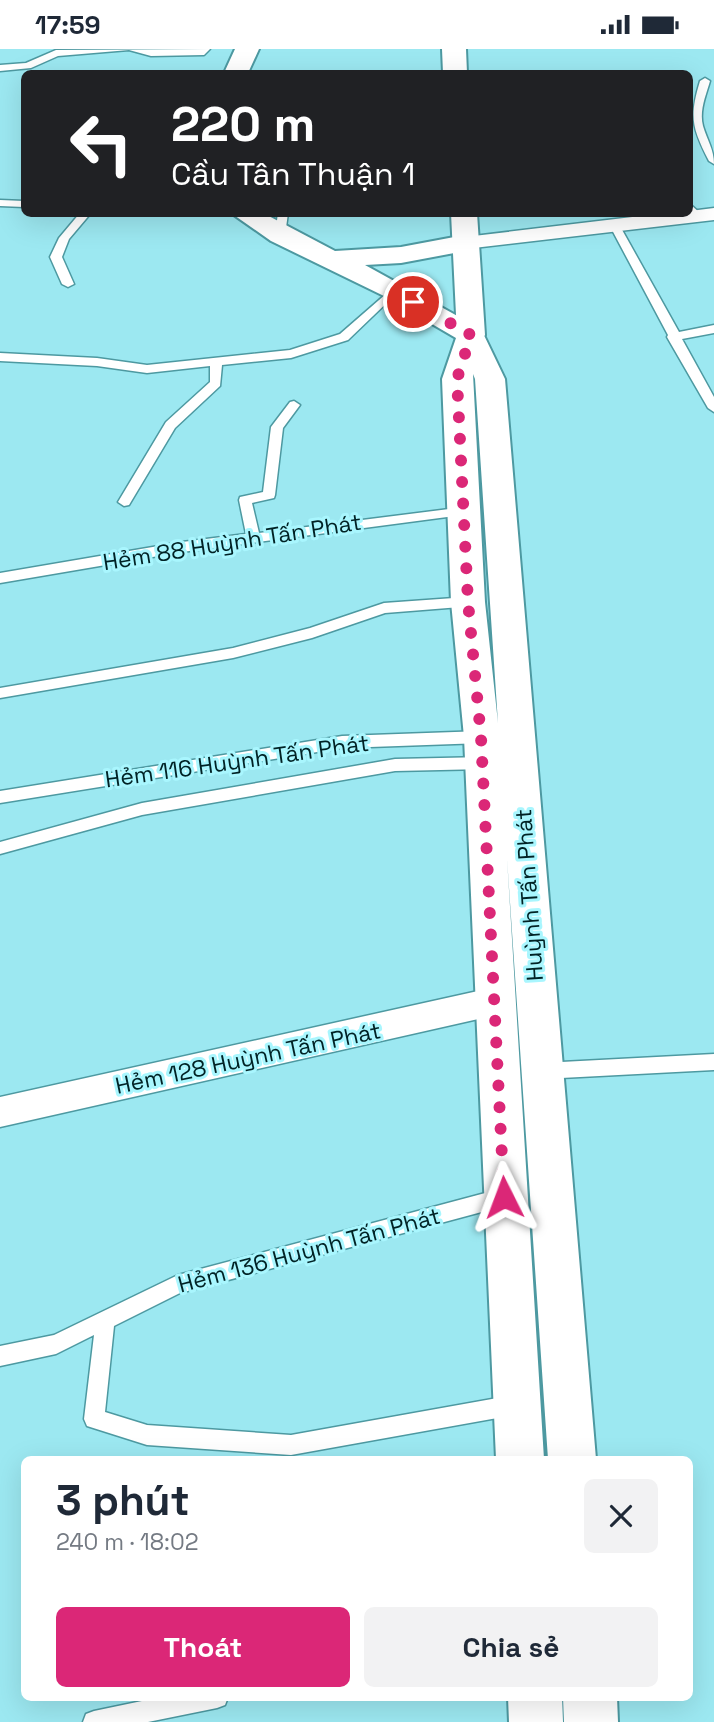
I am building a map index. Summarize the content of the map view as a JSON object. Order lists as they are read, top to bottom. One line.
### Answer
{"streets":{"main road":["Huỳnh Tấn Phát"],"street":["Hẻm 128 Huỳnh Tấn Phát"],"lane":["Hẻm 88 Huỳnh Tấn Phát","Hẻm 116 Huỳnh Tấn Phát","Hẻm 136 Huỳnh Tấn Phát"]},"crossings":[["Hẻm 88 Huỳnh Tấn Phát","Huỳnh Tấn Phát"],["Hẻm 116 Huỳnh Tấn Phát","Huỳnh Tấn Phát"],["Huỳnh Tấn Phát","Hẻm 128 Huỳnh Tấn Phát"],["Huỳnh Tấn Phát","Hẻm 136 Huỳnh Tấn Phát"]],"page":{"status":"17:59","turn":["220 m","Cầu Tân Thuận 1"],"heading":["3 phút","240 m · 18:02"],"buttons":["Thoát","Chia sẻ"]}}
